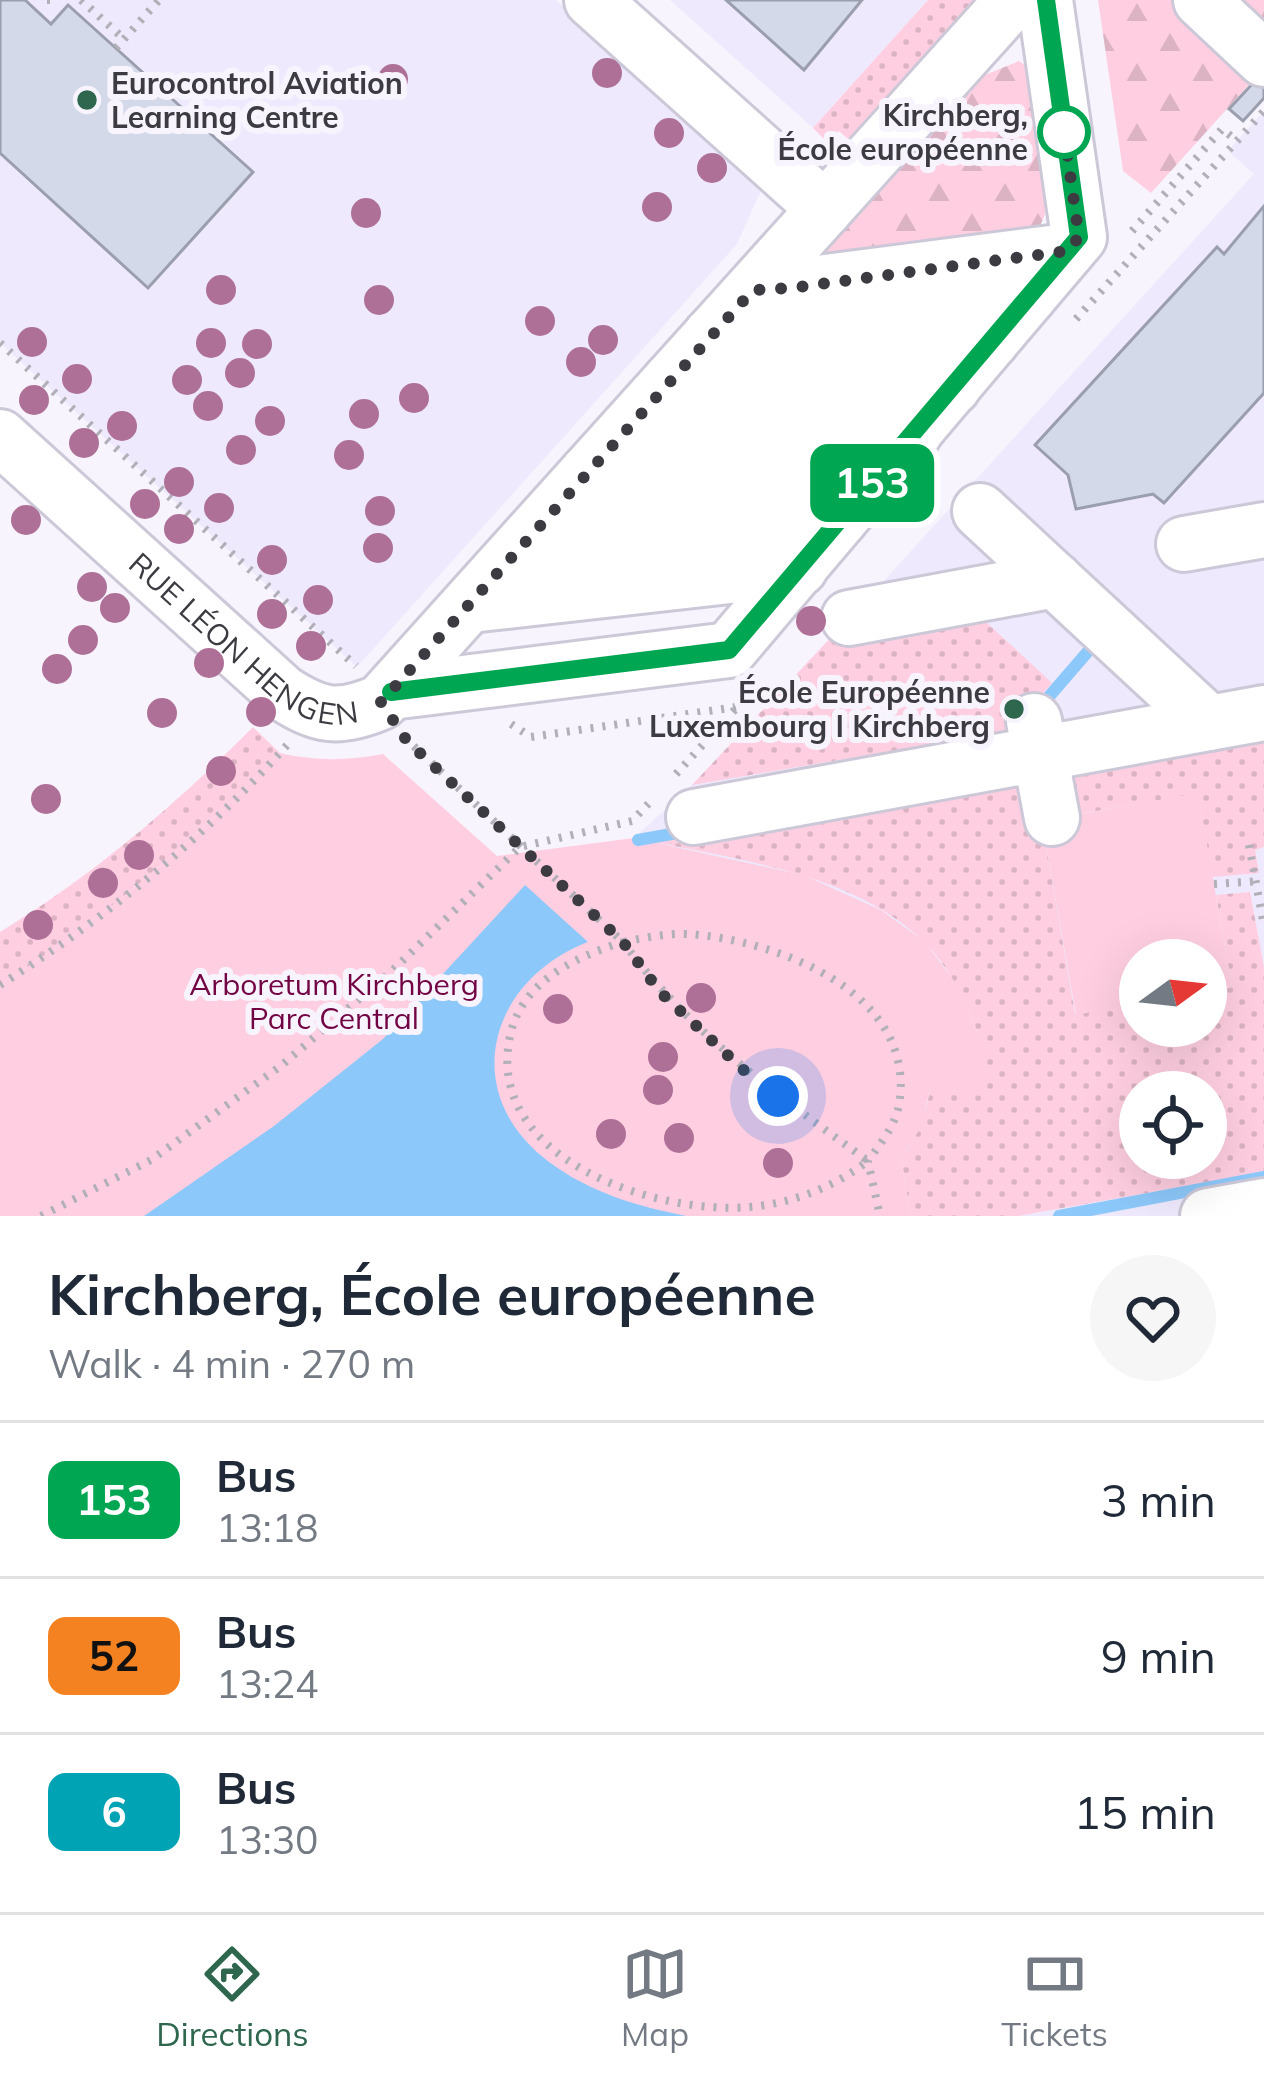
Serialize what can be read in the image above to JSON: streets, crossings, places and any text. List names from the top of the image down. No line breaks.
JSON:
{"streets":{"street":["RUE LÉON HENGEN"]},"parks":["Arboretum Kirchberg Parc Central"],"places":["Eurocontrol Aviation Learning Centre","Kirchberg, École européenne","École Européenne Luxembourg I Kirchberg"],"lines":["bus line 153"],"north":"right","page":{"on_map":"153","heading":["Kirchberg, École européenne","Walk · 4 min · 270 m"],"list":[{"mark":"153","name":"Bus","note":"13:18","value":"3 min"},{"mark":"52","name":"Bus","note":"13:24","value":"9 min"},{"mark":"6","name":"Bus","note":"13:30","value":"15 min"}],"tabs":["Directions","Map","Tickets"]}}
